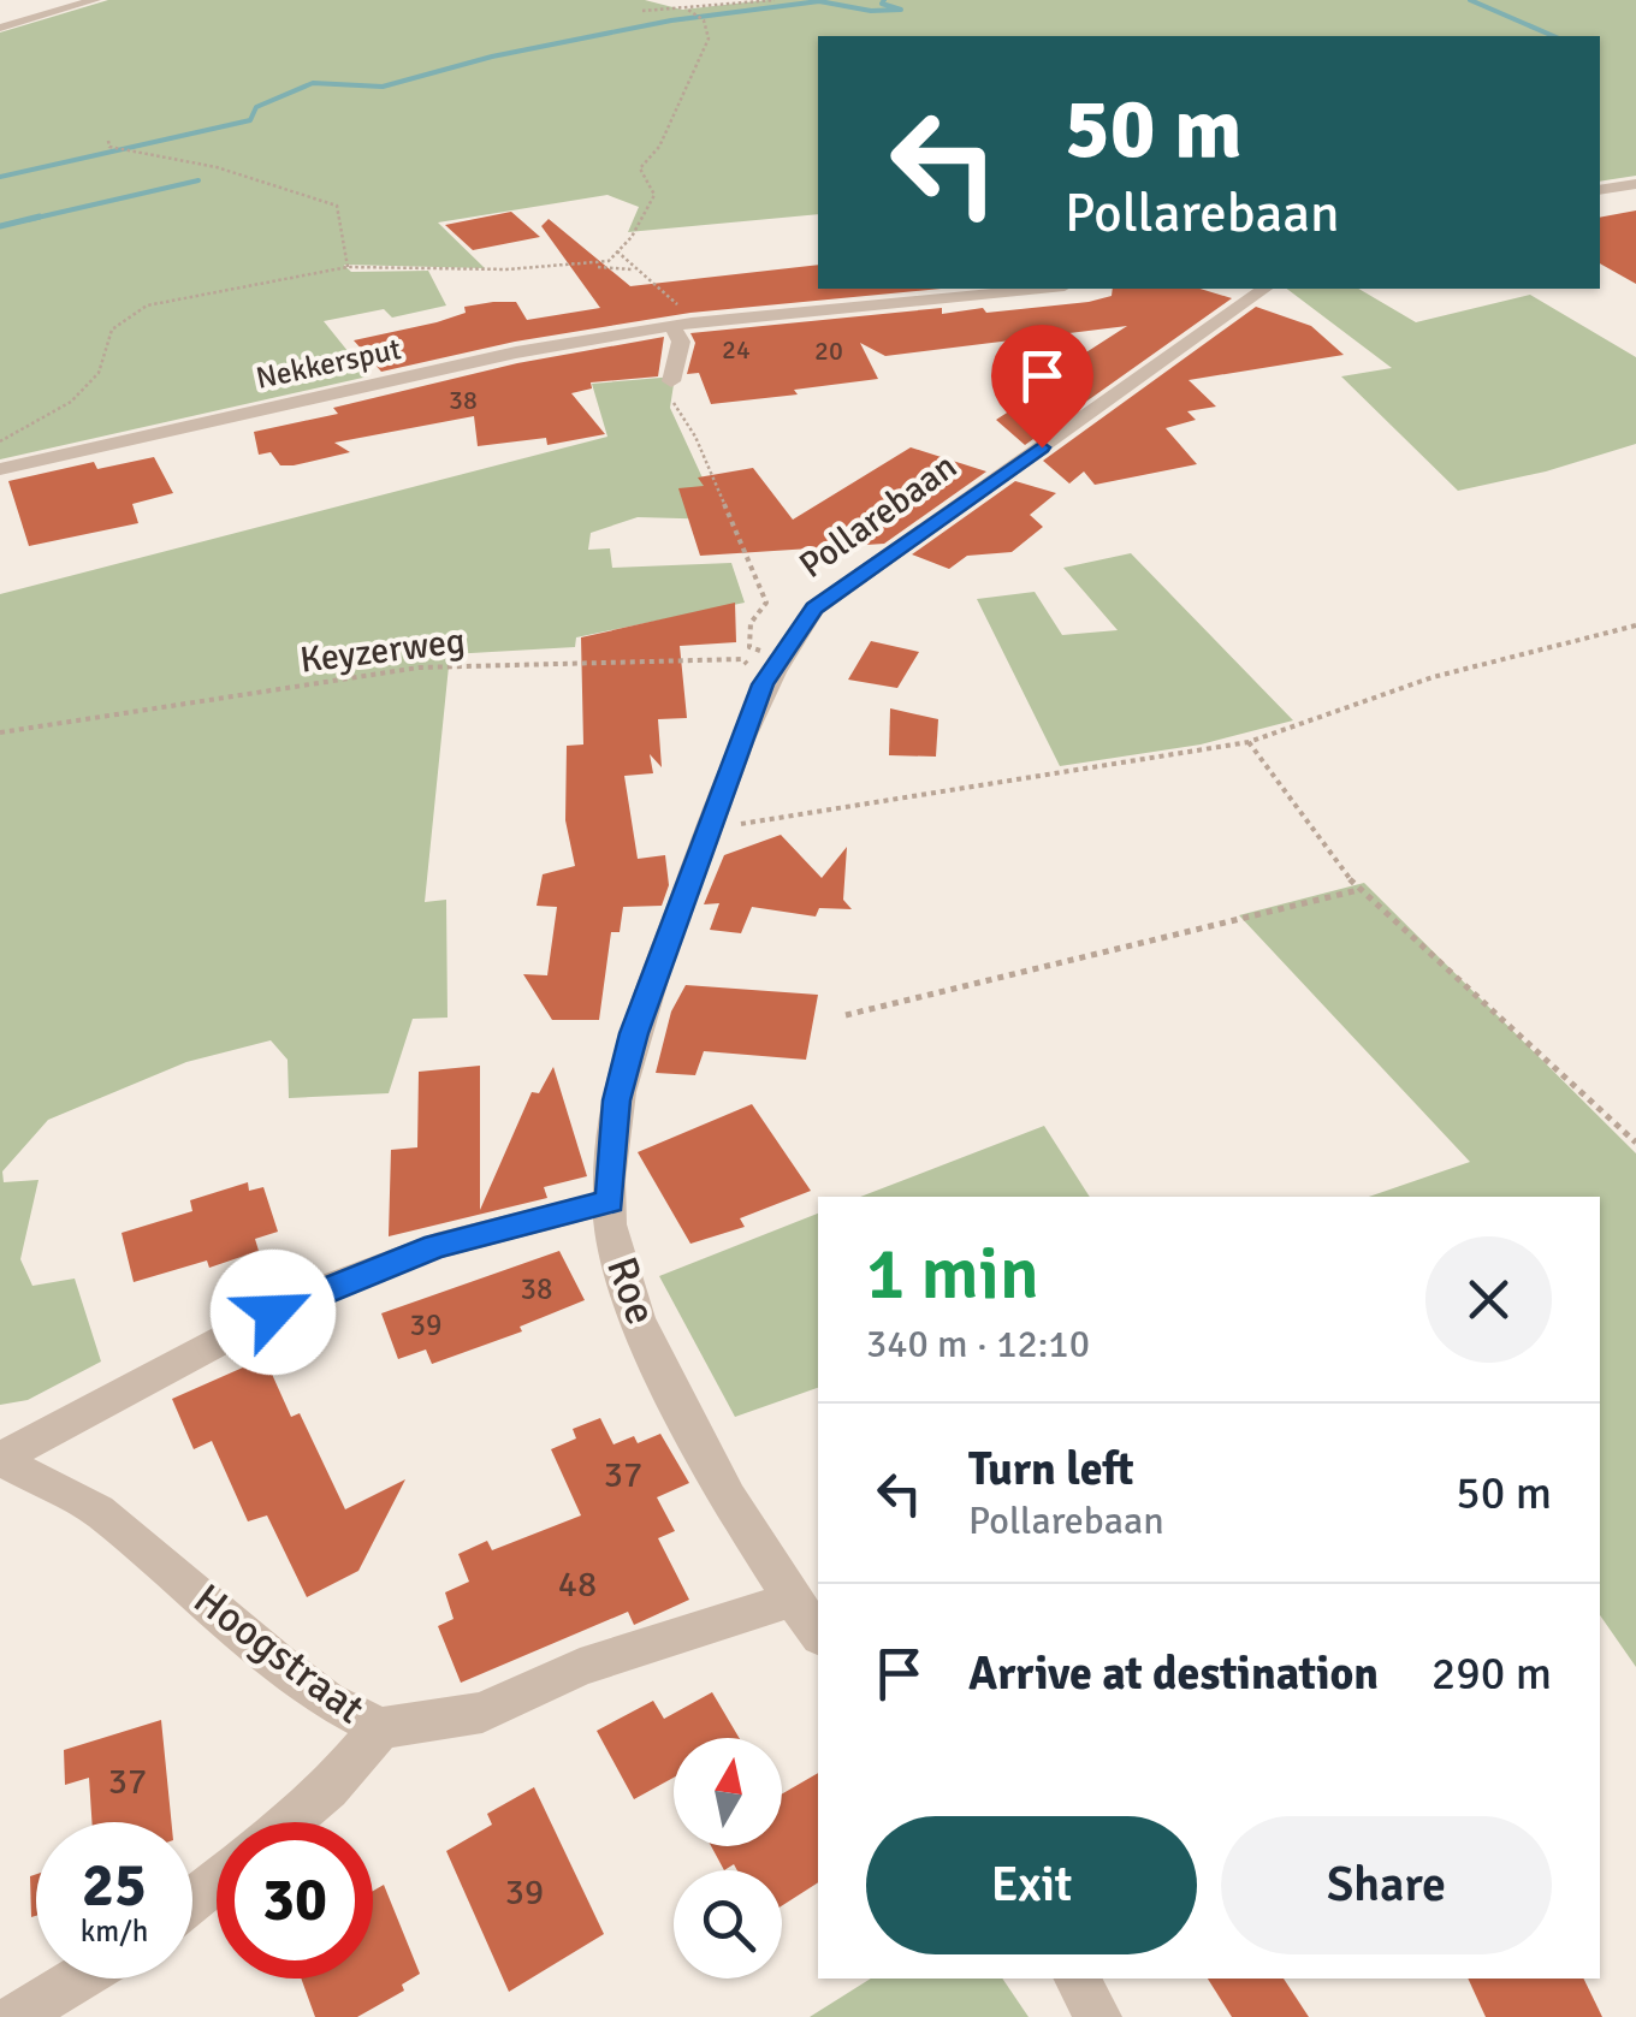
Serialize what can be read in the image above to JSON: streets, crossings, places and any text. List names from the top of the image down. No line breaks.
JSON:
{"streets":{"street":["Nekkersput","Pollarebaan","Roe","Hoogstraat"],"path":["Keyzerweg"]},"crossings":[["Pollarebaan","Keyzerweg"],["Pollarebaan","Roe"],["Roe","Hoogstraat"]],"house_numbers":["24","20","38","38","39","37","48","37","39"],"north":"top","page":{"turn":["50 m","Pollarebaan"],"heading":["1 min","340 m · 12:10"],"list":[{"name":"Turn left","note":"Pollarebaan","value":"50 m"},{"name":"Arrive at destination","value":"290 m"}],"buttons":["Exit","Share"],"speed":"25 km/h","limit":"30"}}
